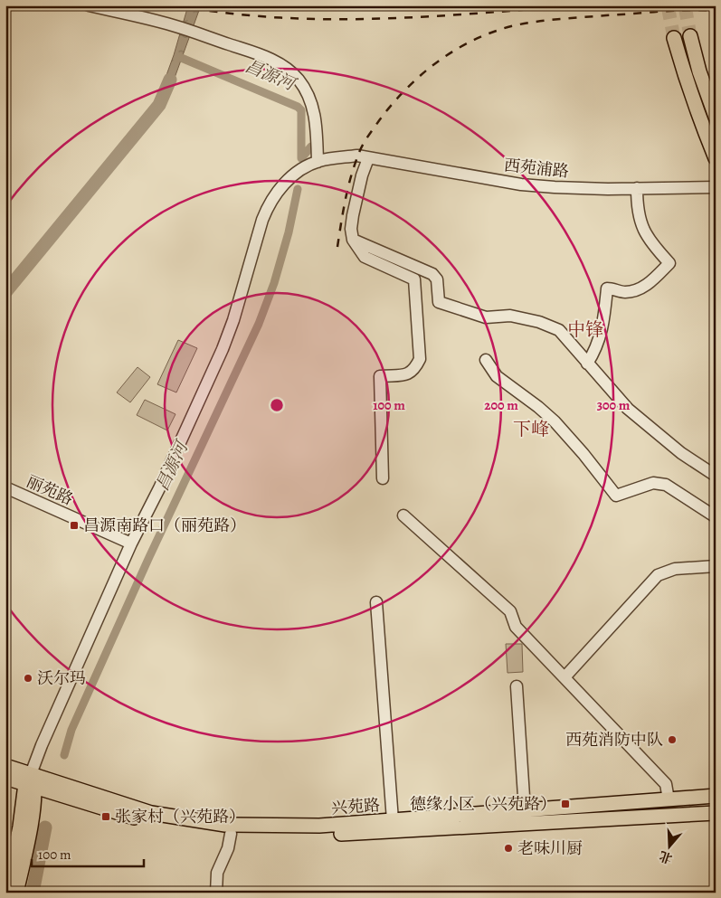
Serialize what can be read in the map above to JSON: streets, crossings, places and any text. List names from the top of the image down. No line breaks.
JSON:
{"streets":{"main road":["兴苑路"],"street":["西苑浦路","丽苑路"]},"districts":["中锋","下峰"],"water":["昌源河"],"places":{"transit":["昌源南路口（丽苑路）","德缘小区（兴苑路）","张家村（兴苑路）"],"other":["沃尔玛","西苑消防中队","老味川厨"]},"scale_bar":"100 m","north":"bottom","rings":["100 m","200 m","300 m"]}
